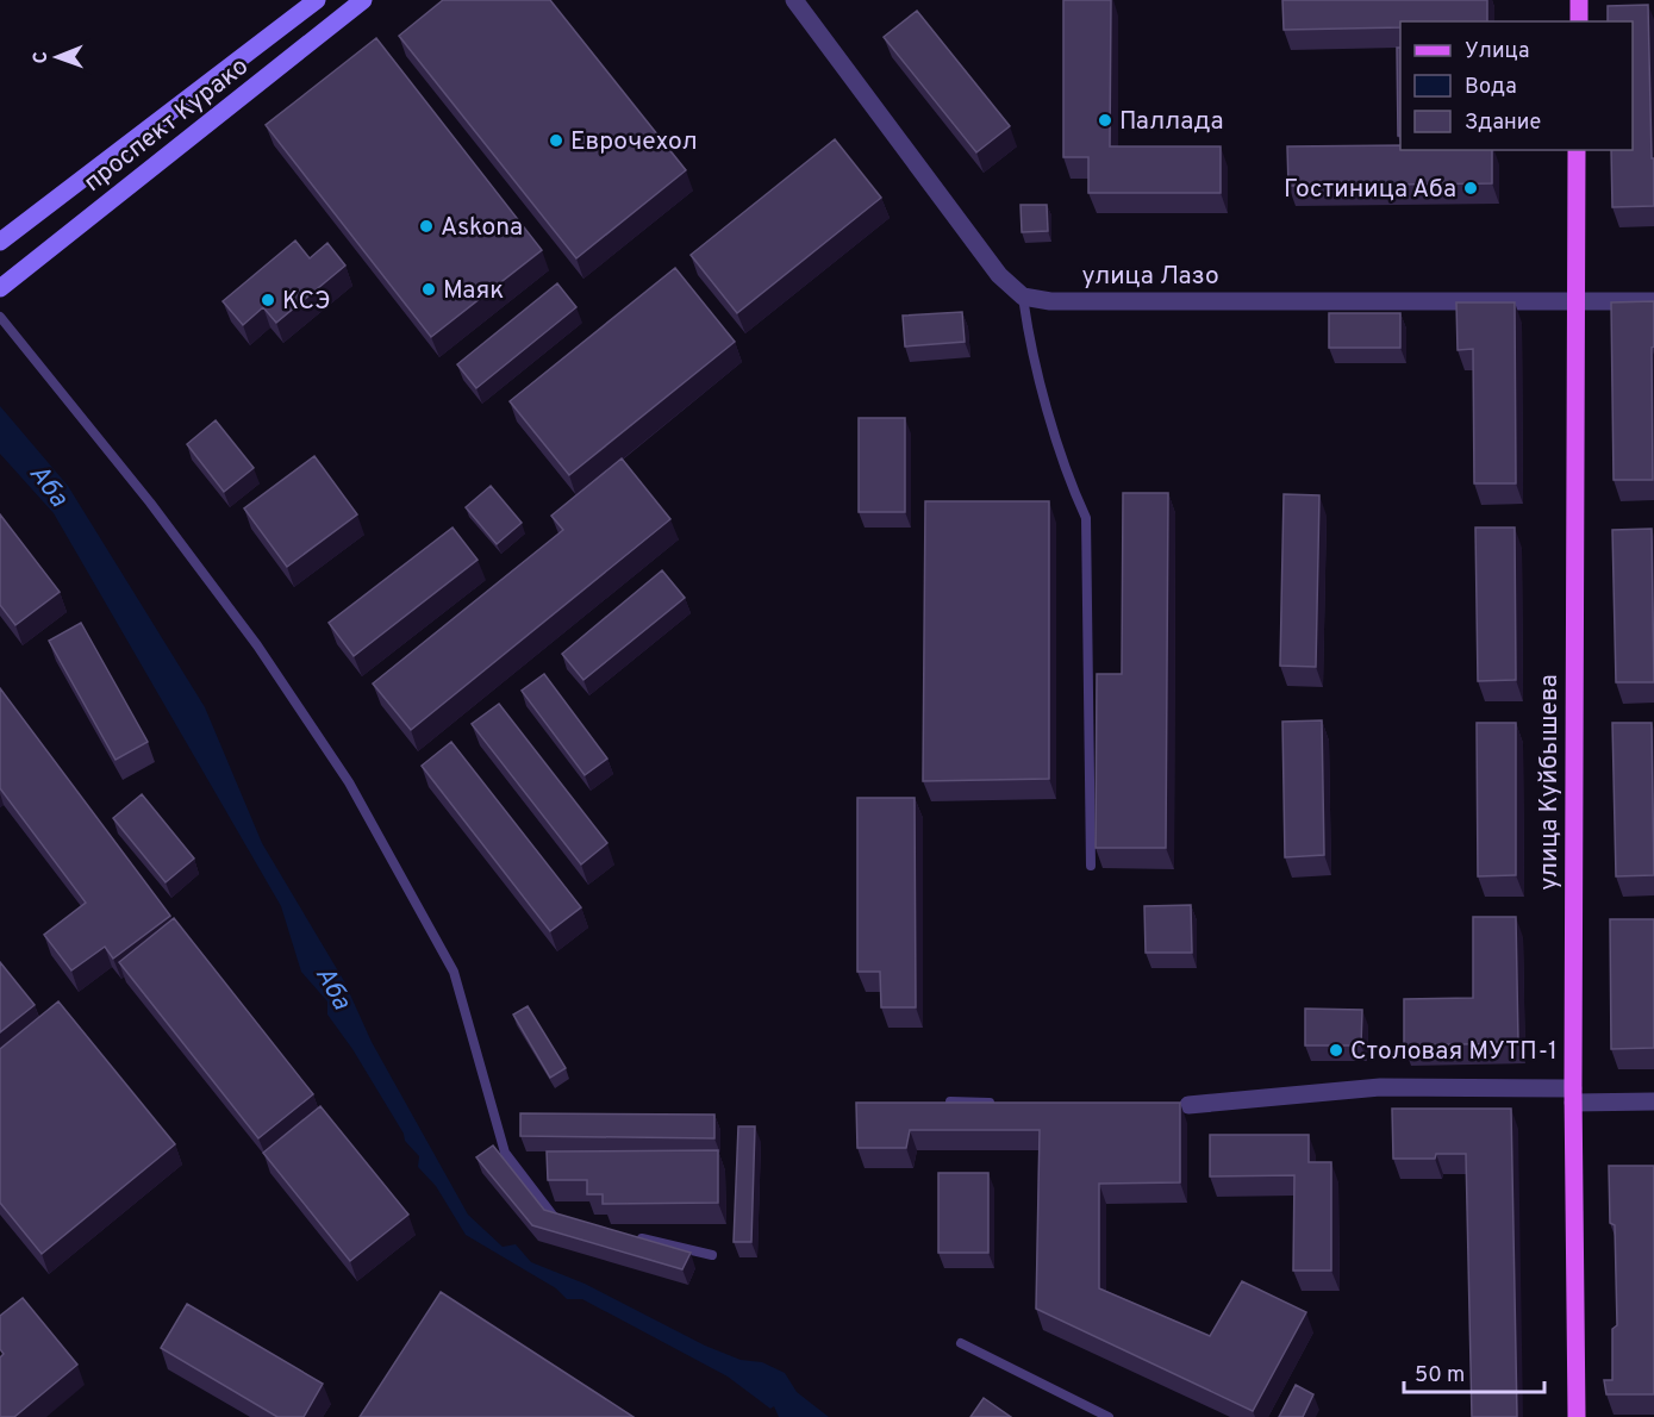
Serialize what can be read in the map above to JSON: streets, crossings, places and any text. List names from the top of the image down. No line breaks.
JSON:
{"streets":{"main road":["проспект Курако","улица Куйбышева"],"street":["улица Лазо"]},"crossings":[["улица Лазо","улица Куйбышева"]],"water":["Аба"],"places":["Паллада","Еврочехол","Гостиница Аба","Askona","Маяк","КСЭ","Столовая МУТП-1"],"legend":["Улица","Вода","Здание"],"scale_bar":"50 m","north":"left"}
